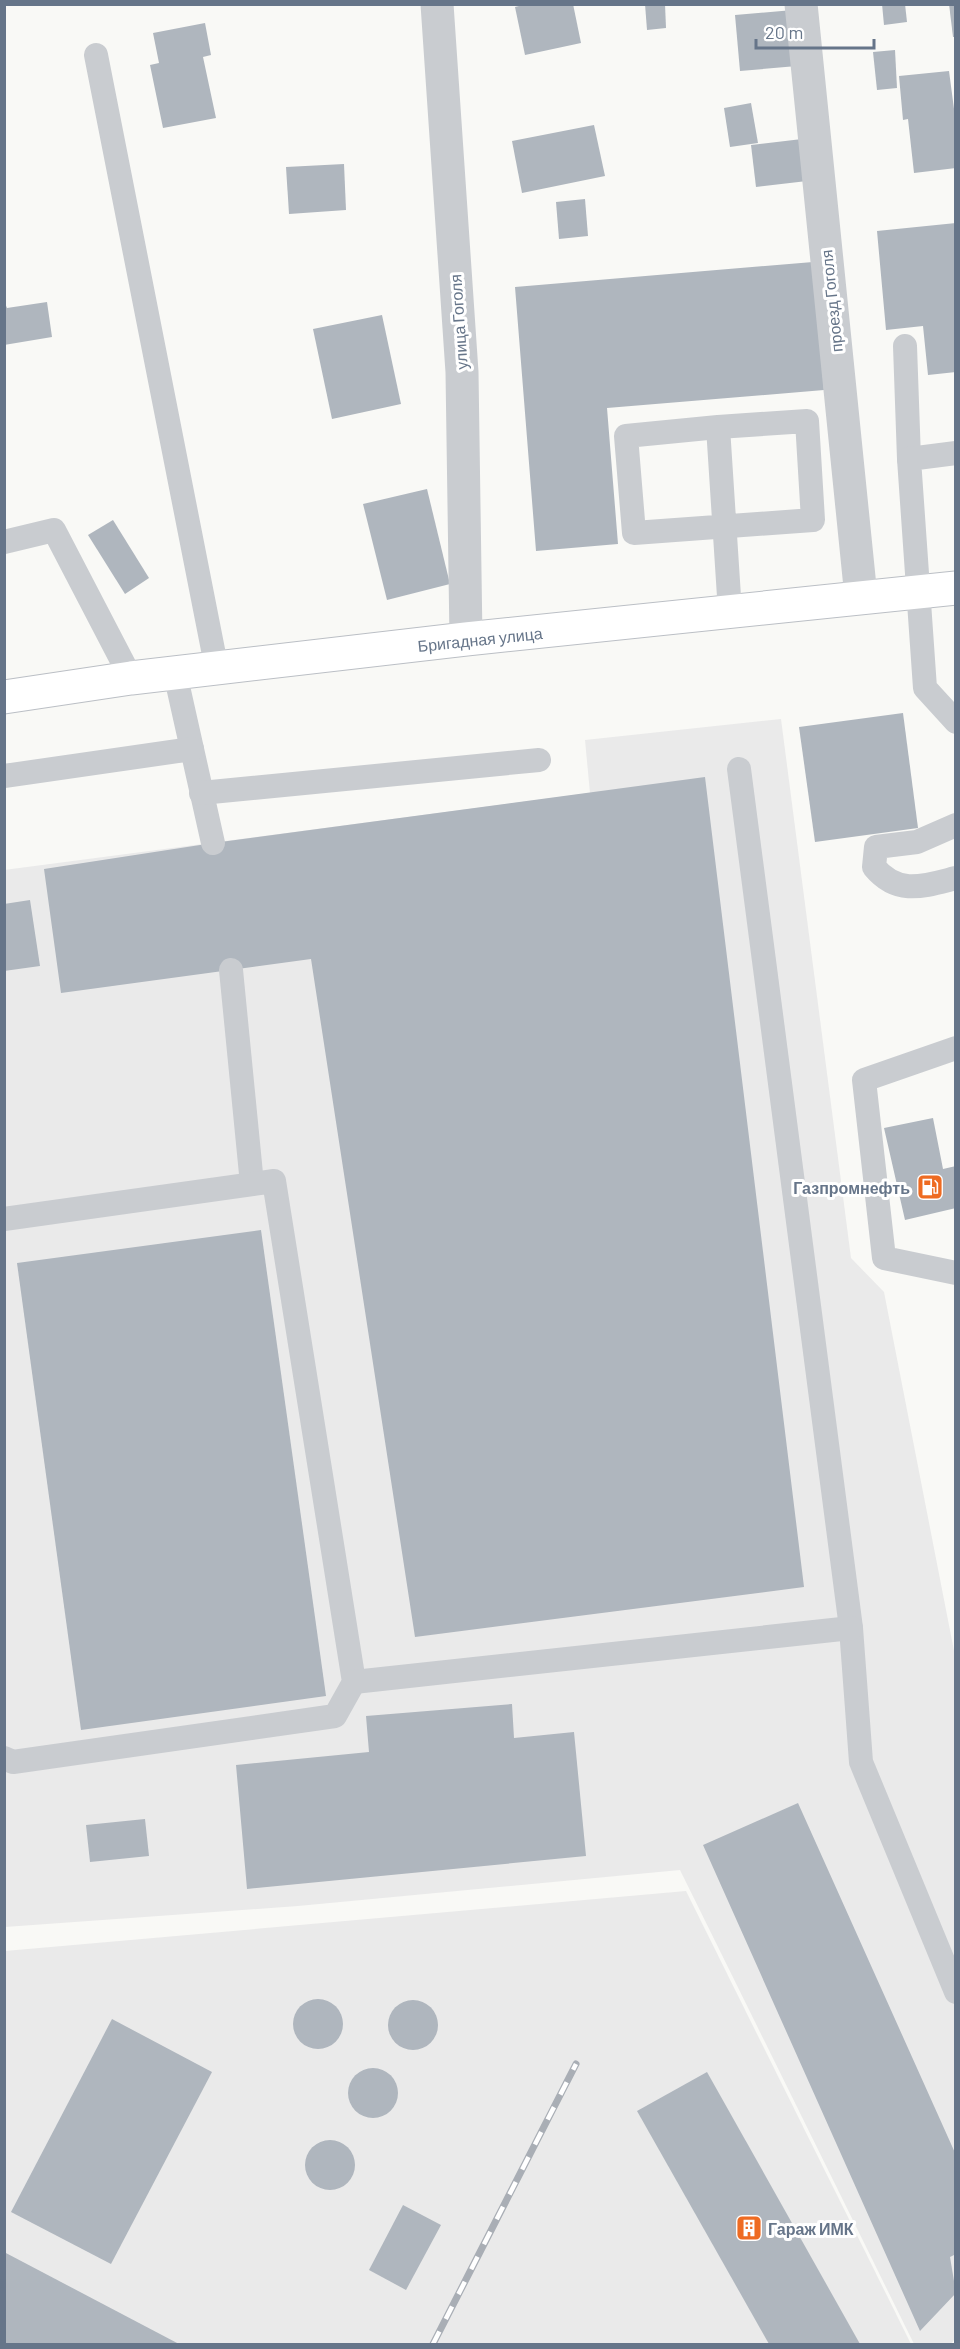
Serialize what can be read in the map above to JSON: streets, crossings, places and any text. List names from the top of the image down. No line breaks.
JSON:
{"streets":{"main road":["Бригадная улица"],"street":["проезд Гоголя","улица Гоголя"]},"crossings":[["проезд Гоголя","Бригадная улица"],["улица Гоголя","Бригадная улица"]],"places":{"fuel station":["Газпромнефть"],"building":["Гараж ИМК"]},"scale_bar":"20 m"}
